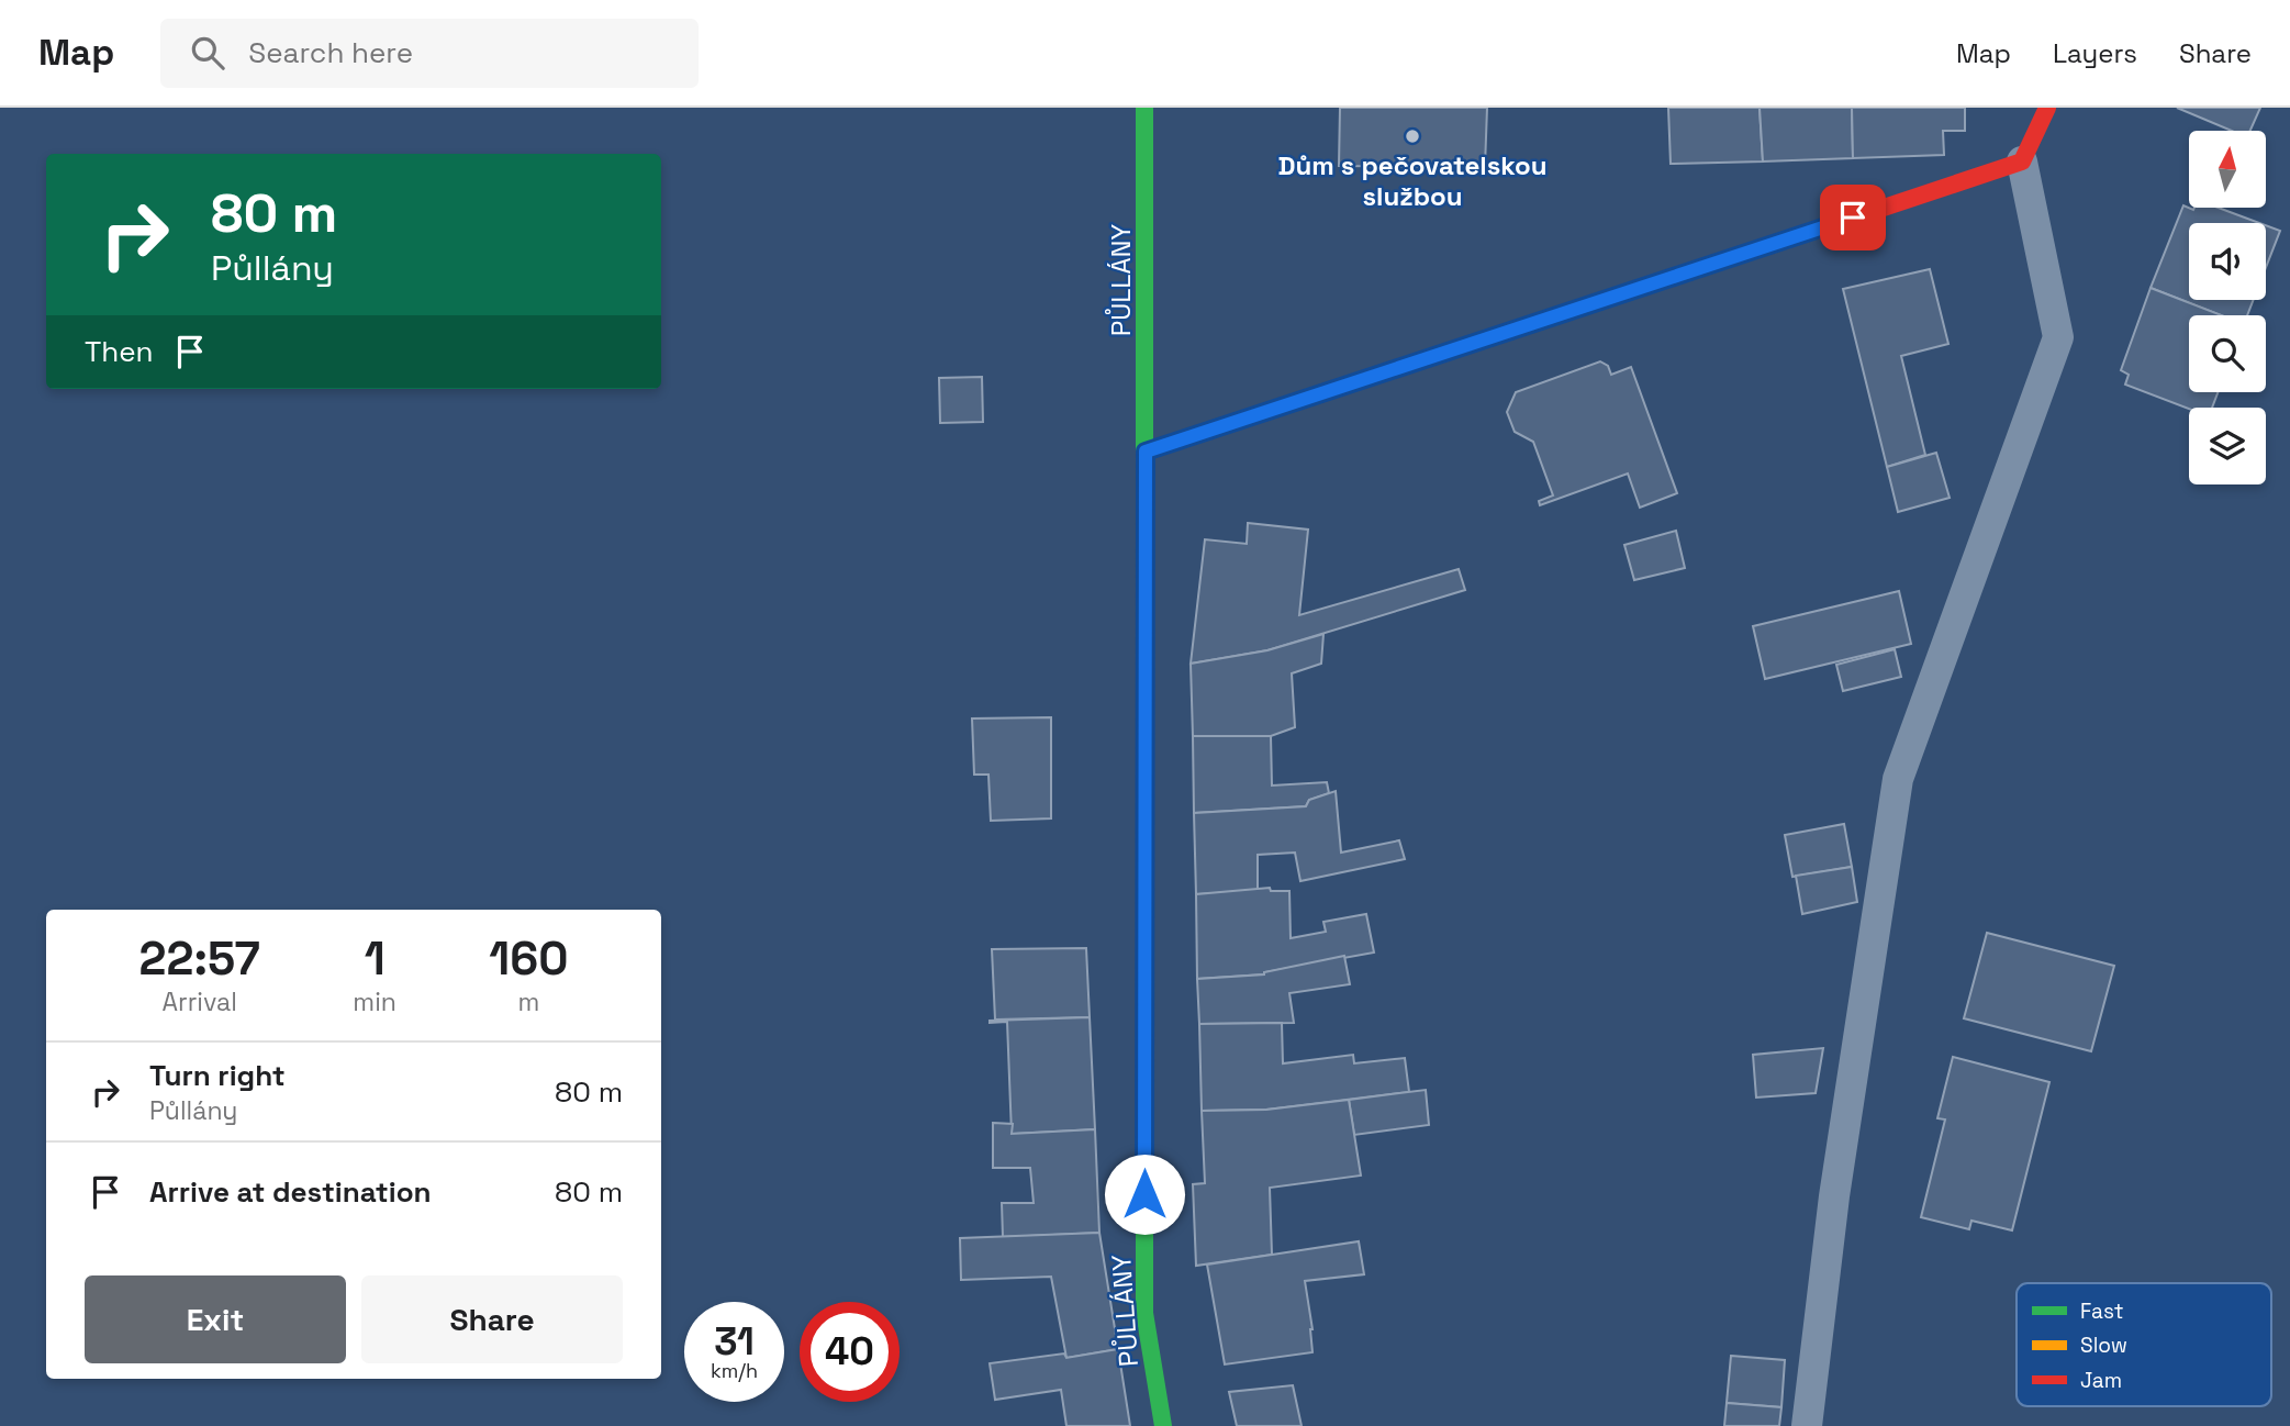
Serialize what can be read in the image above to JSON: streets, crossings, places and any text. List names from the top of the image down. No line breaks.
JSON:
{"streets":{"street":["PŮLLÁNY"]},"places":["Dům s pečovatelskou službou"],"legend":["Fast","Slow","Jam"],"north":"top","page":{"header":"Map","search":"Search here","nav":["Map","Layers","Share"],"turn":["80 m","Půllány"],"then":"Then","eta":["22:57","Arrival","1","min","160","m"],"list":[{"name":"Turn right","note":"Půllány","value":"80 m"},{"name":"Arrive at destination","value":"80 m"}],"buttons":["Exit","Share"],"speed":"31 km/h","limit":"40"}}
